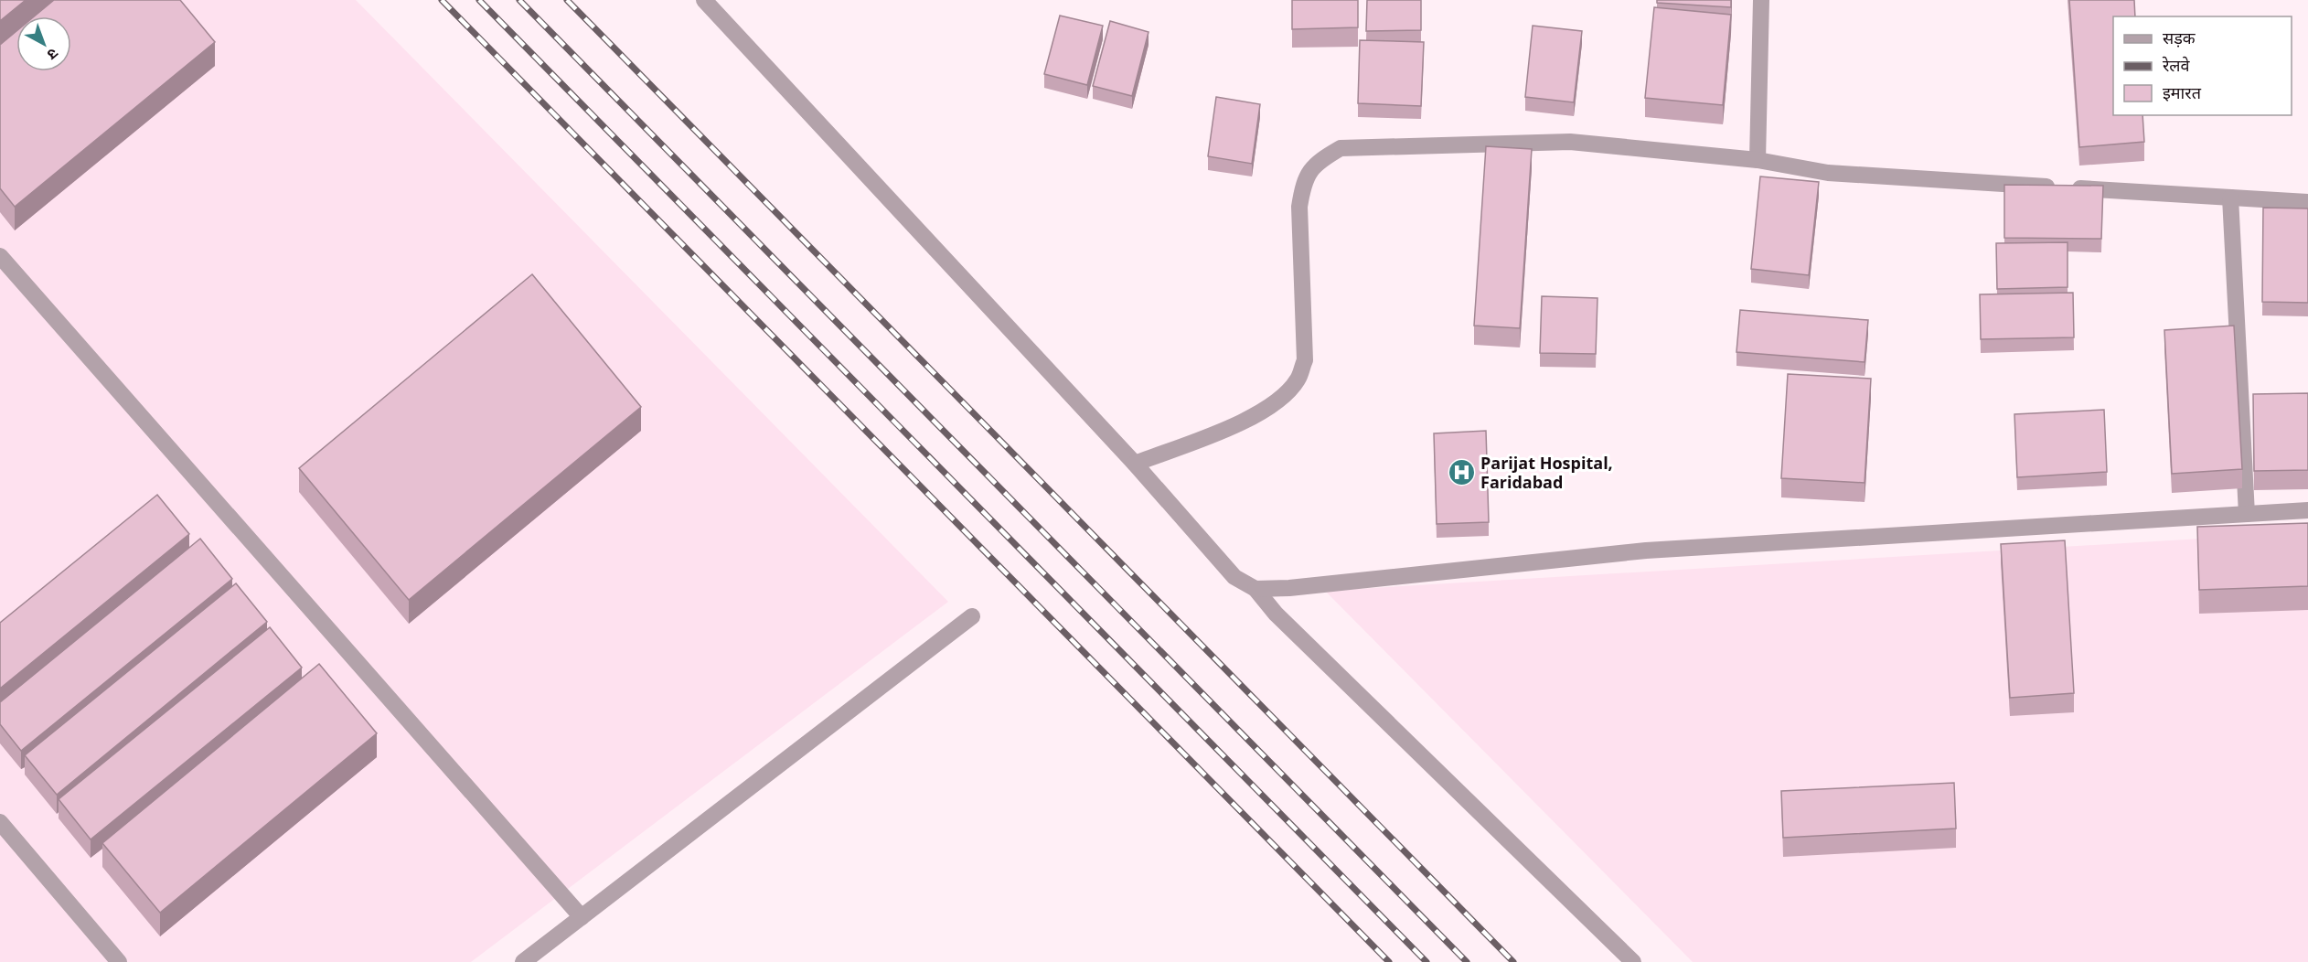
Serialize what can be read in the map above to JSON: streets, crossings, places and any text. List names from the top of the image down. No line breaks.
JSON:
{"places":{"hospital":["Parijat Hospital, Faridabad"]},"legend":["सड़क","रेलवे","इमारत"],"north":"bottom right"}
